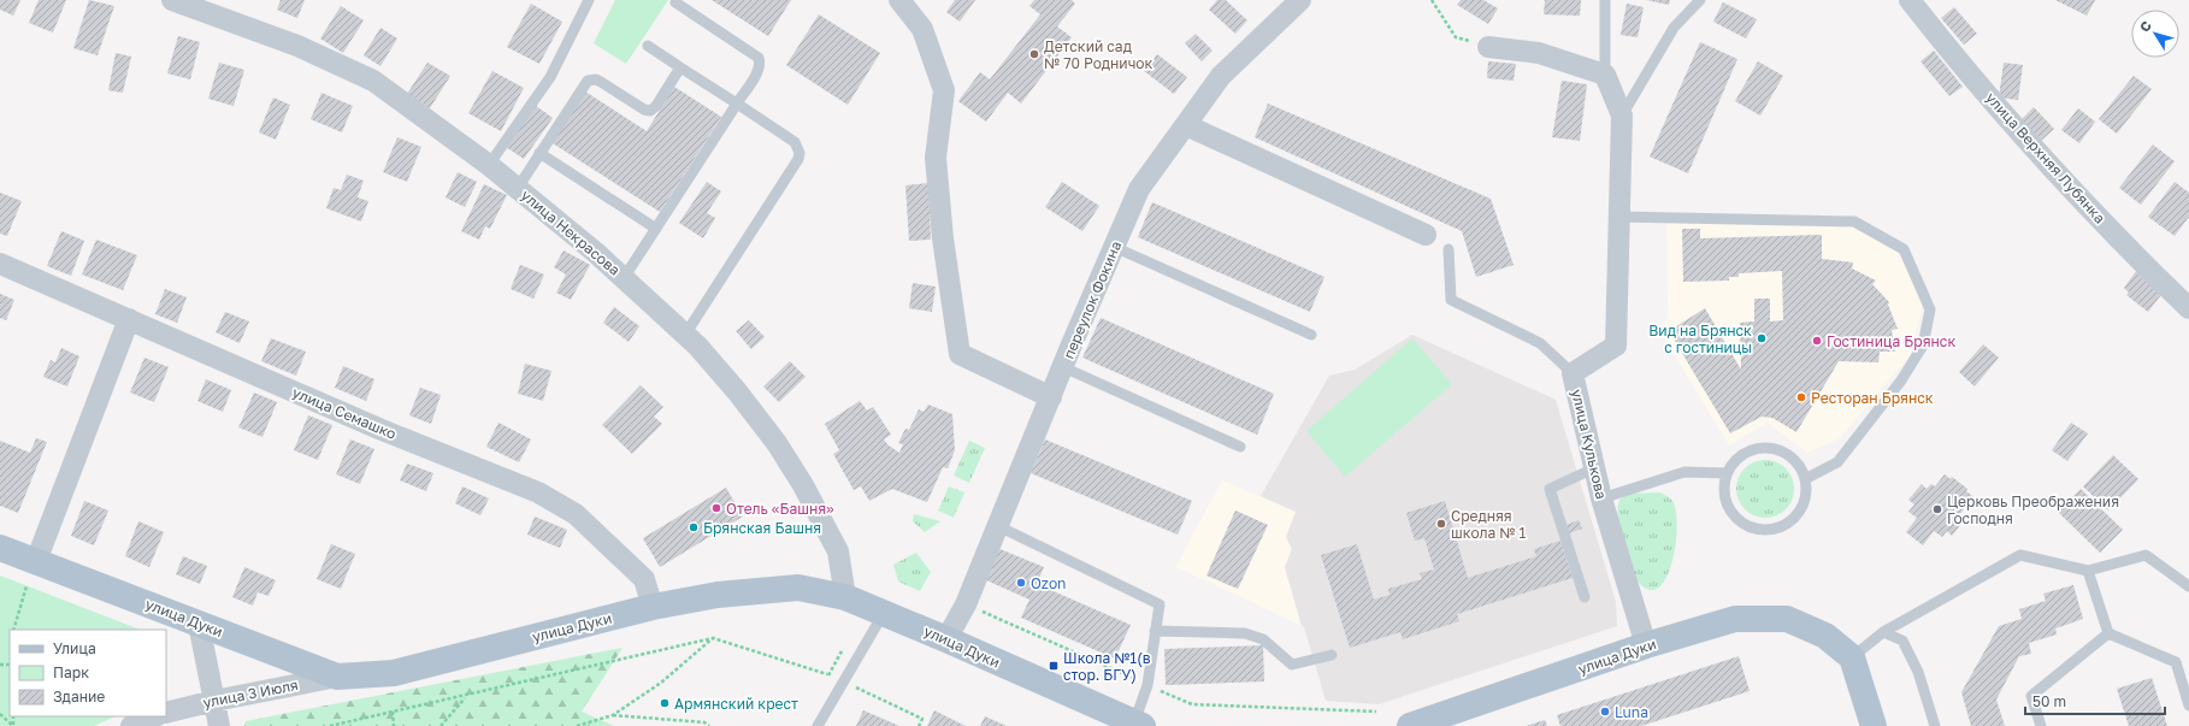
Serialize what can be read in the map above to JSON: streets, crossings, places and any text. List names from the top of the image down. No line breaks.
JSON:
{"streets":{"main road":["улица Дуки"],"street":["улица Верхняя Лубянка","улица Некрасова","переулок Фокина","улица Семашко","улица Кулькова","улица 3 Июля"]},"crossings":[["улица Некрасова","улица Дуки"],["переулок Фокина","улица Дуки"],["улица Семашко","улица Дуки"],["улица Кулькова","улица Дуки"],["улица Дуки","улица 3 Июля"]],"places":{"other":["Детский сад № 70 Родничок","Вид на Брянск с гостиницы","Гостиница Брянск","Ресторан Брянск","Отель «Башня»","Церковь Преображения Господня","Средняя школа № 1","Брянская Башня","Ozon","Армянский крест","Luna"],"transit":["Школа №1(в стор. БГУ)"]},"legend":["Улица","Парк","Здание"],"scale_bar":"50 m","north":"top left"}
